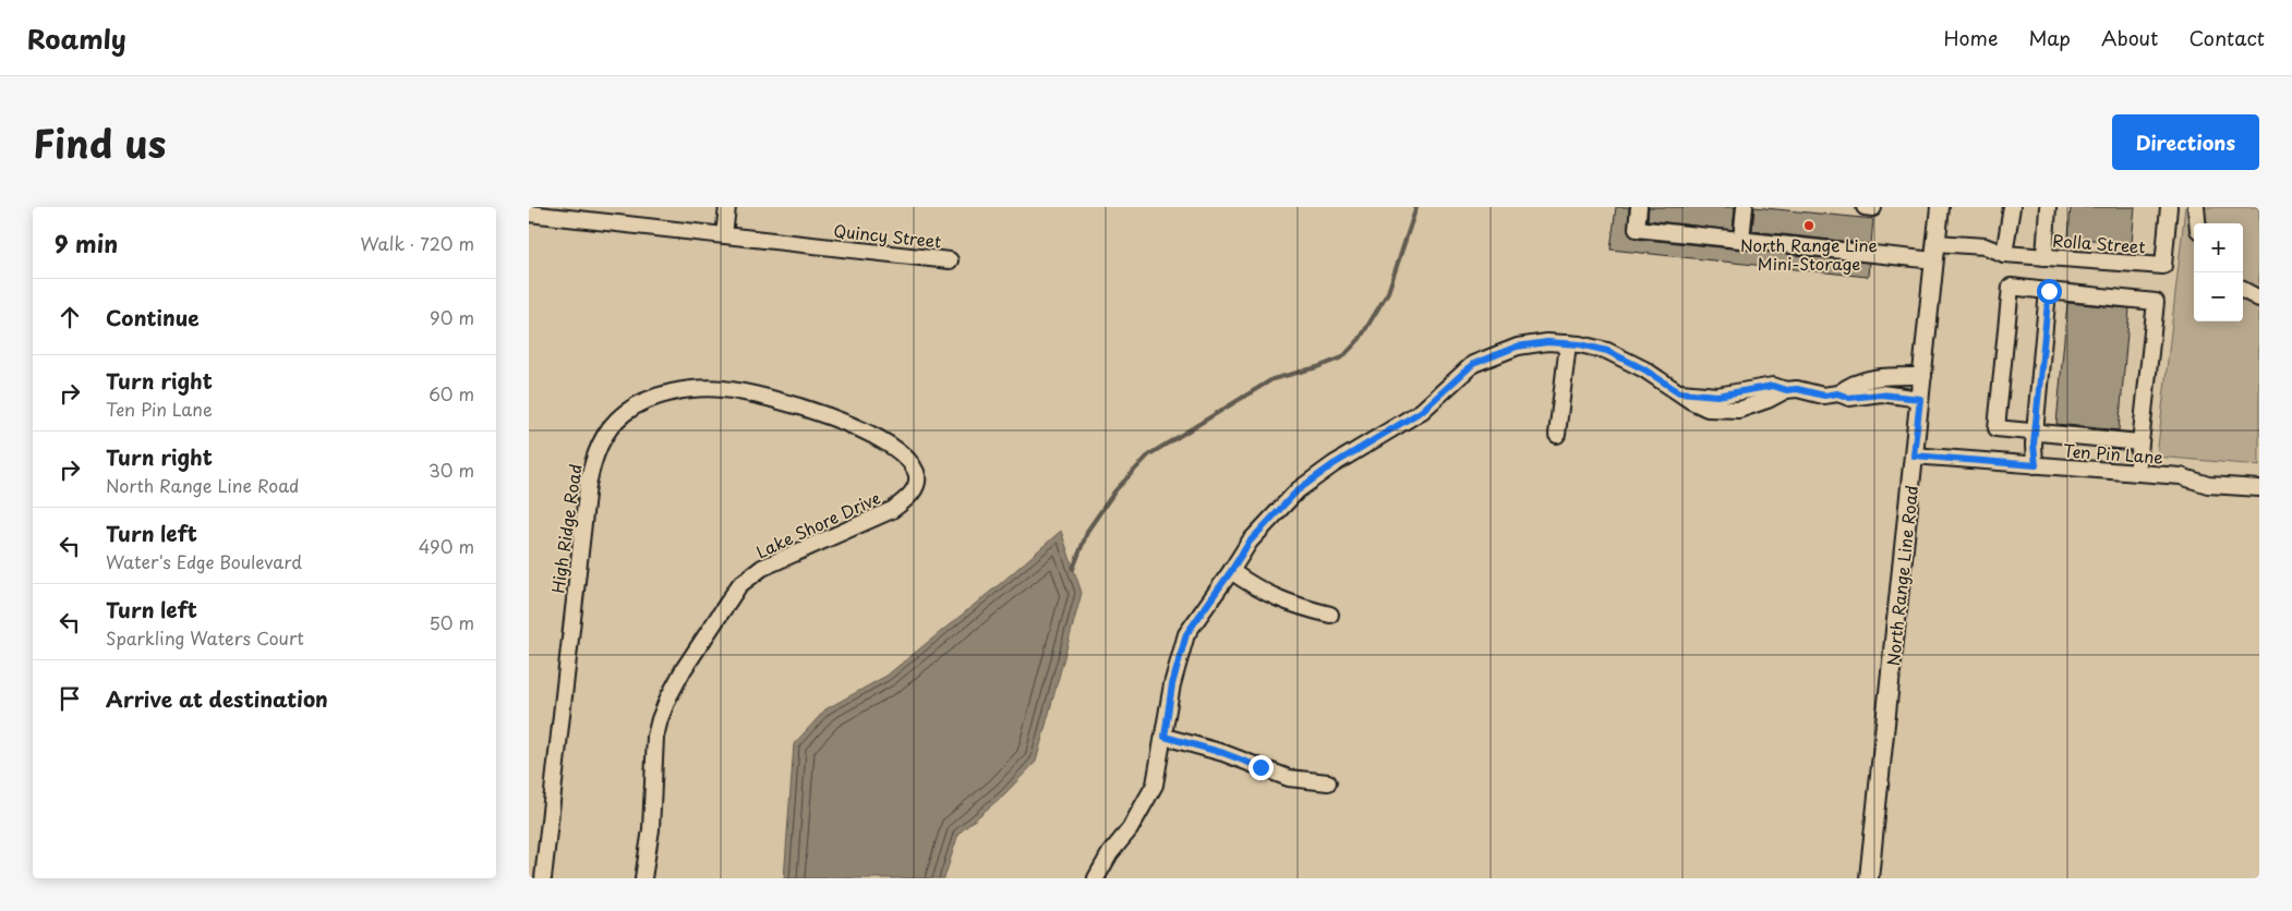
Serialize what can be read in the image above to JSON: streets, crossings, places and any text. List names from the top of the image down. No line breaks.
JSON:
{"streets":{"main road":["North Range Line Road"],"street":["Quincy Street","Rolla Street","Ten Pin Lane","Lake Shore Drive","High Ridge Road"]},"crossings":[["Rolla Street","North Range Line Road"],["Ten Pin Lane","North Range Line Road"],["Lake Shore Drive","High Ridge Road"]],"places":["North Range Line Mini-Storage"],"page":{"header":"Roamly","nav":["Home","Map","About","Contact"],"title":"Find us","buttons":"Directions","heading":["9 min","Walk · 720 m"],"map_buttons":["+","−"],"list":[["Continue","90 m"],["Turn right","Ten Pin Lane","60 m"],["Turn right","North Range Line Road","30 m"],["Turn left","Water's Edge Boulevard","490 m"],["Turn left","Sparkling Waters Court","50 m"],"Arrive at destination"]}}
